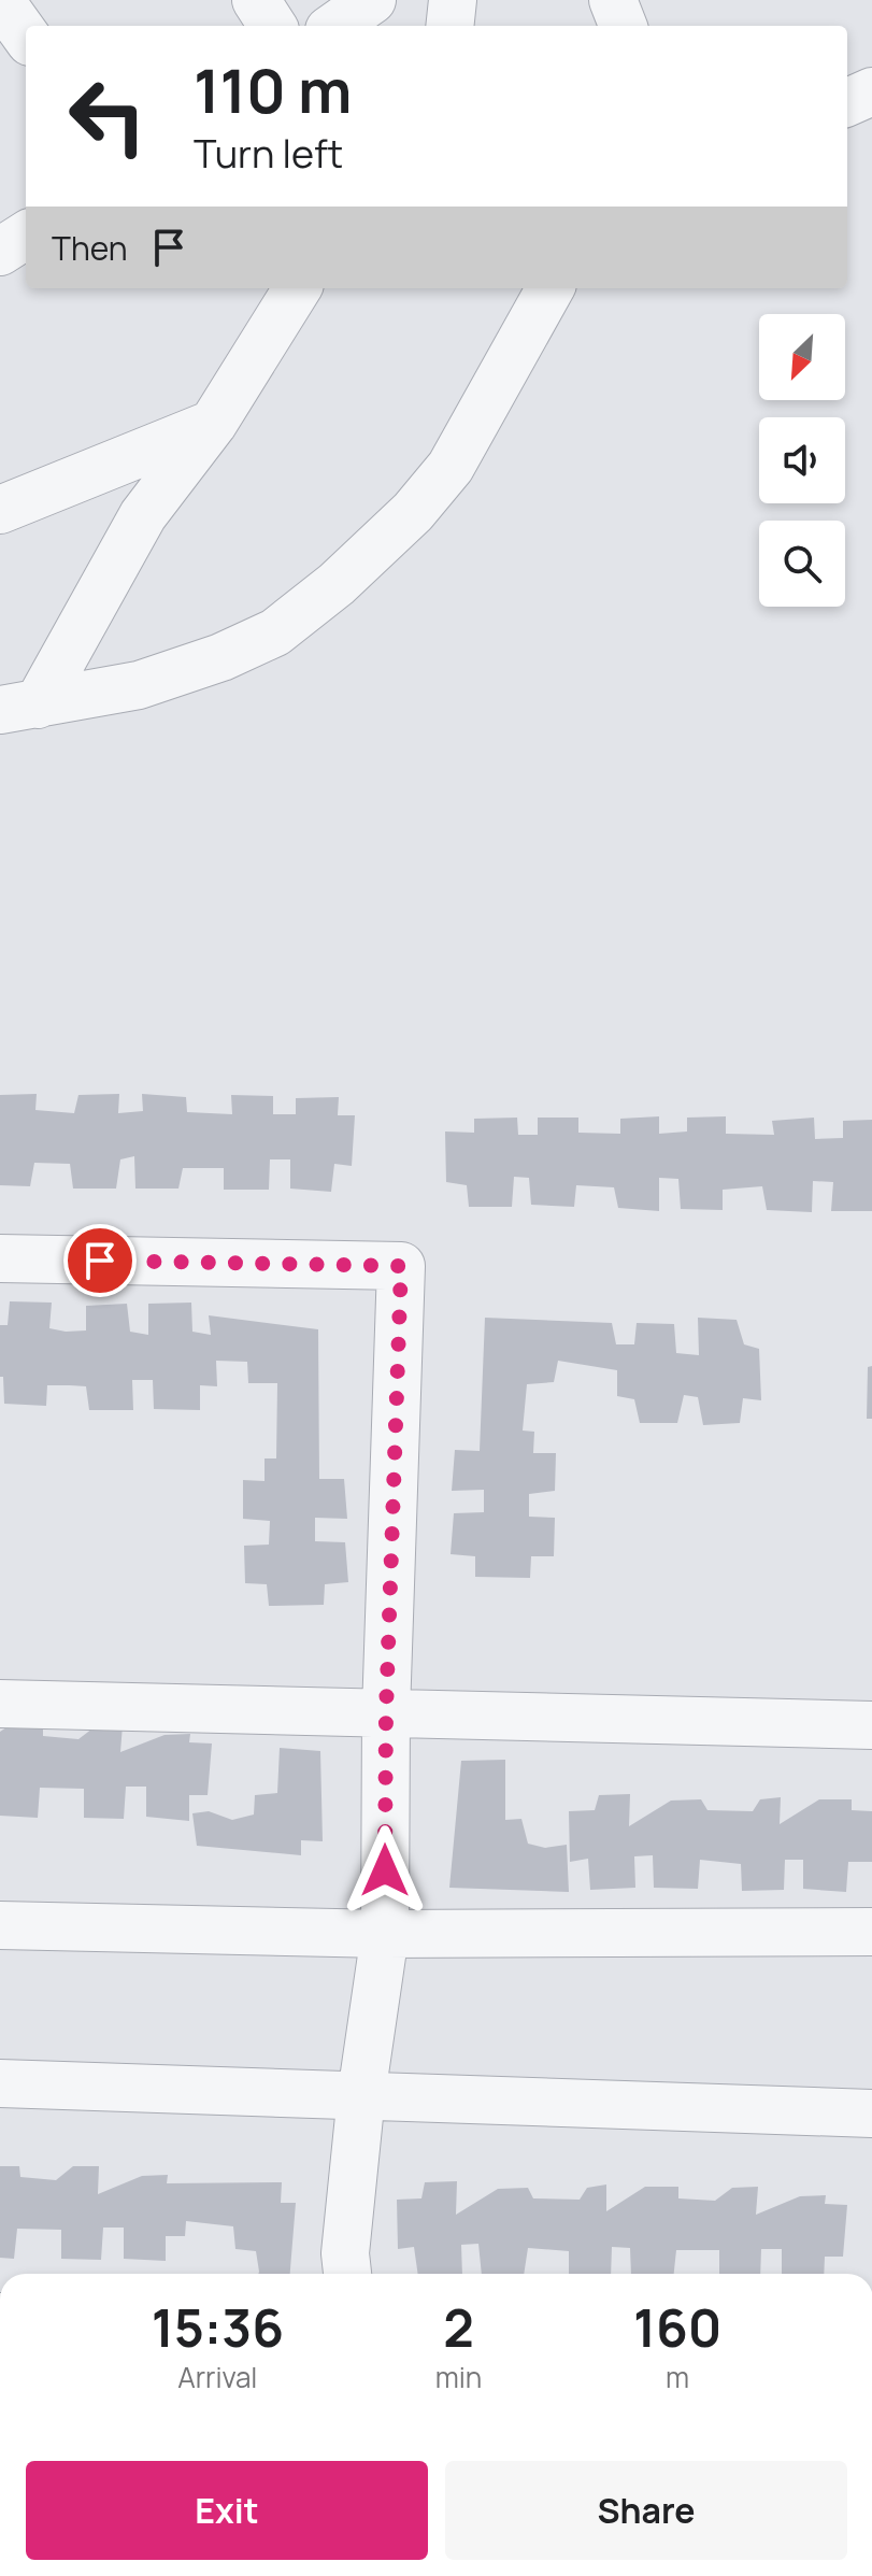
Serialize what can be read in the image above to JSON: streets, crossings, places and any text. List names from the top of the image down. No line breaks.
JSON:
{"north":"bottom left","page":{"turn":["110 m","Turn left"],"then":"Then","eta":["15:36","Arrival","2","min","160","m"],"buttons":["Exit","Share"]}}
